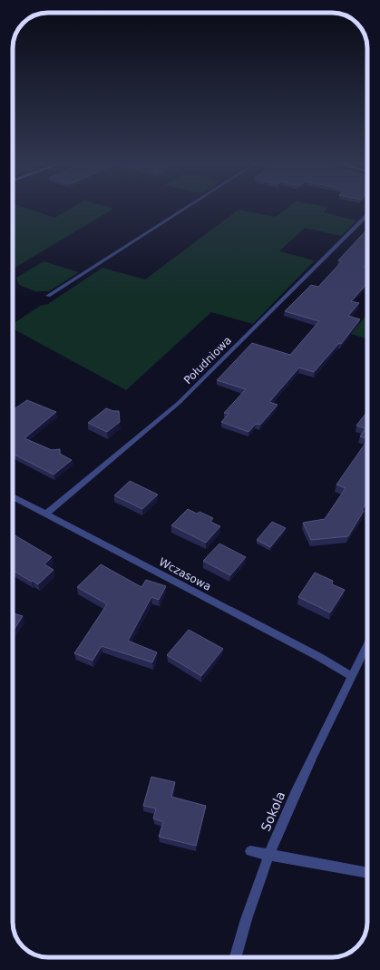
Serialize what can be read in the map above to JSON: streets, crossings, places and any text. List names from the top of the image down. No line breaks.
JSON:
{"streets":{"street":["Południowa","Wczasowa","Sokola"]},"crossings":[["Południowa","Wczasowa"],["Wczasowa","Sokola"]]}
